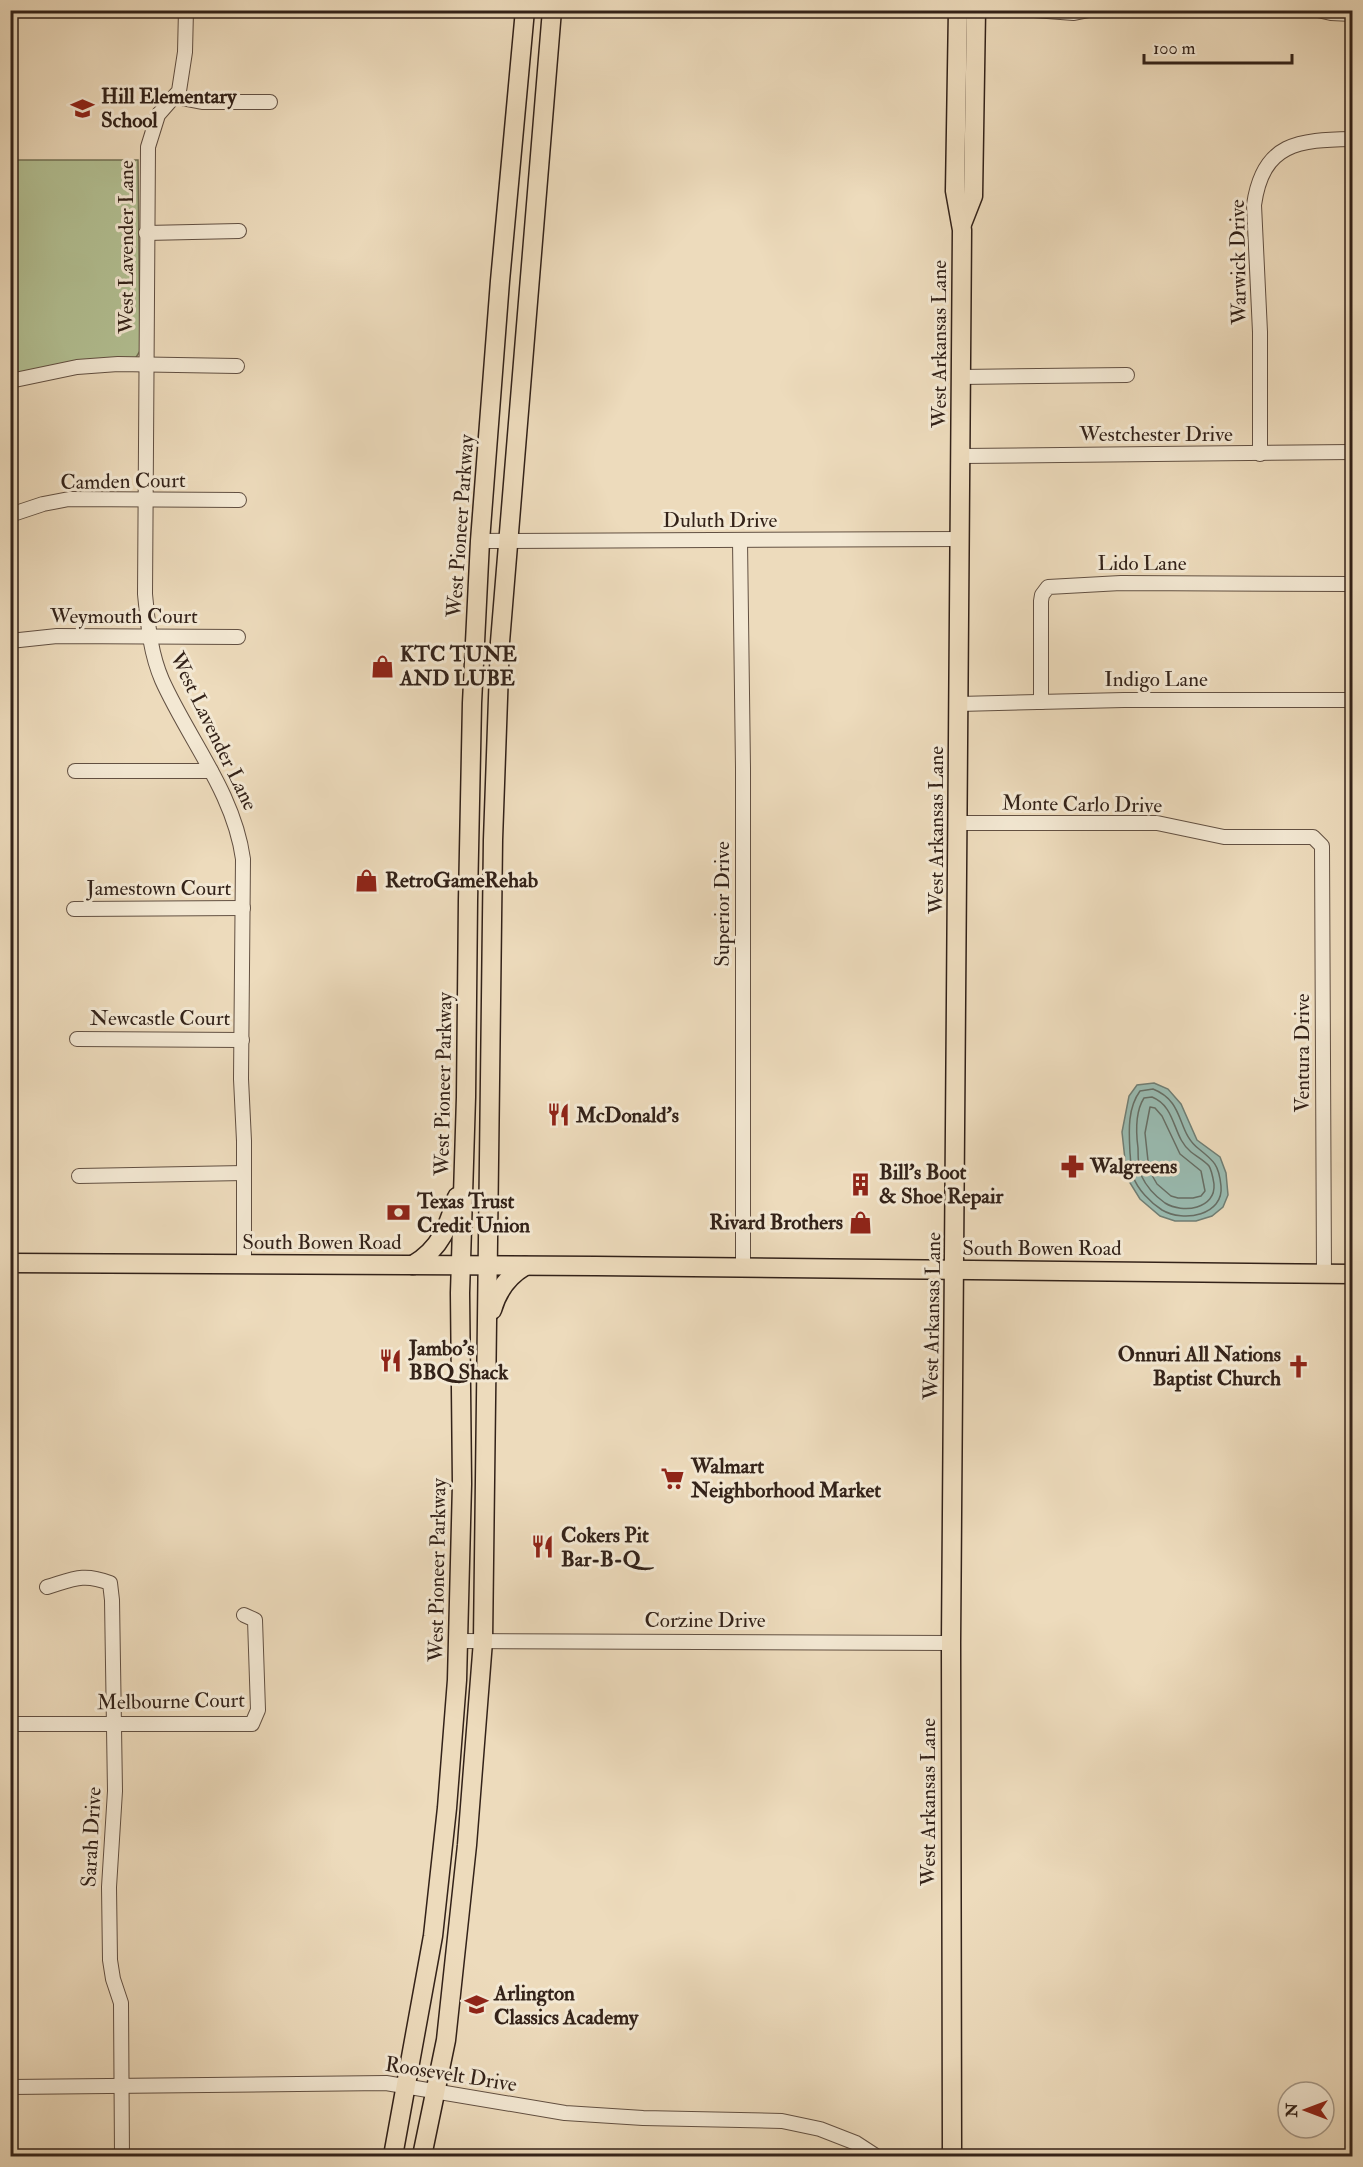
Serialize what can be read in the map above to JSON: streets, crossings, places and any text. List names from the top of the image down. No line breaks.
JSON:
{"streets":{"main road":["West Arkansas Lane","West Pioneer Parkway","South Bowen Road"],"street":["West Lavender Lane","Warwick Drive","Westchester Drive","Camden Court","Duluth Drive","Lido Lane","Weymouth Court","Indigo Lane","Monte Carlo Drive","Jamestown Court","Superior Drive","Newcastle Court","Ventura Drive","Corzine Drive","Melbourne Court","Sarah Drive","Roosevelt Drive"]},"crossings":[["West Lavender Lane","Camden Court"],["West Lavender Lane","Weymouth Court"],["West Lavender Lane","Jamestown Court"],["West Lavender Lane","Newcastle Court"],["West Lavender Lane","South Bowen Road"],["Warwick Drive","Westchester Drive"],["West Arkansas Lane","Westchester Drive"],["West Arkansas Lane","Duluth Drive"],["West Arkansas Lane","Indigo Lane"],["West Arkansas Lane","Monte Carlo Drive"],["West Arkansas Lane","South Bowen Road"],["West Arkansas Lane","Corzine Drive"],["Duluth Drive","West Pioneer Parkway"],["Duluth Drive","Superior Drive"],["West Pioneer Parkway","South Bowen Road"],["West Pioneer Parkway","Corzine Drive"],["West Pioneer Parkway","Roosevelt Drive"],["Lido Lane","Indigo Lane"],["Monte Carlo Drive","Ventura Drive"],["Superior Drive","South Bowen Road"],["Ventura Drive","South Bowen Road"],["Melbourne Court","Sarah Drive"],["Sarah Drive","Roosevelt Drive"]],"places":{"school or university":["Hill Elementary School","Arlington Classics Academy"],"shop":["KTC TUNE AND LUBE","RetroGameRehab","Rivard Brothers"],"restaurant":["McDonald's","Jambo's BBQ Shack","Cokers Pit Bar-B-Q"],"pharmacy":["Walgreens"],"building":["Bill's Boot & Shoe Repair"],"bank":["Texas Trust Credit Union"],"church":["Onnuri All Nations Baptist Church"],"supermarket":["Walmart Neighborhood Market"]},"scale_bar":"100 m","north":"left"}
